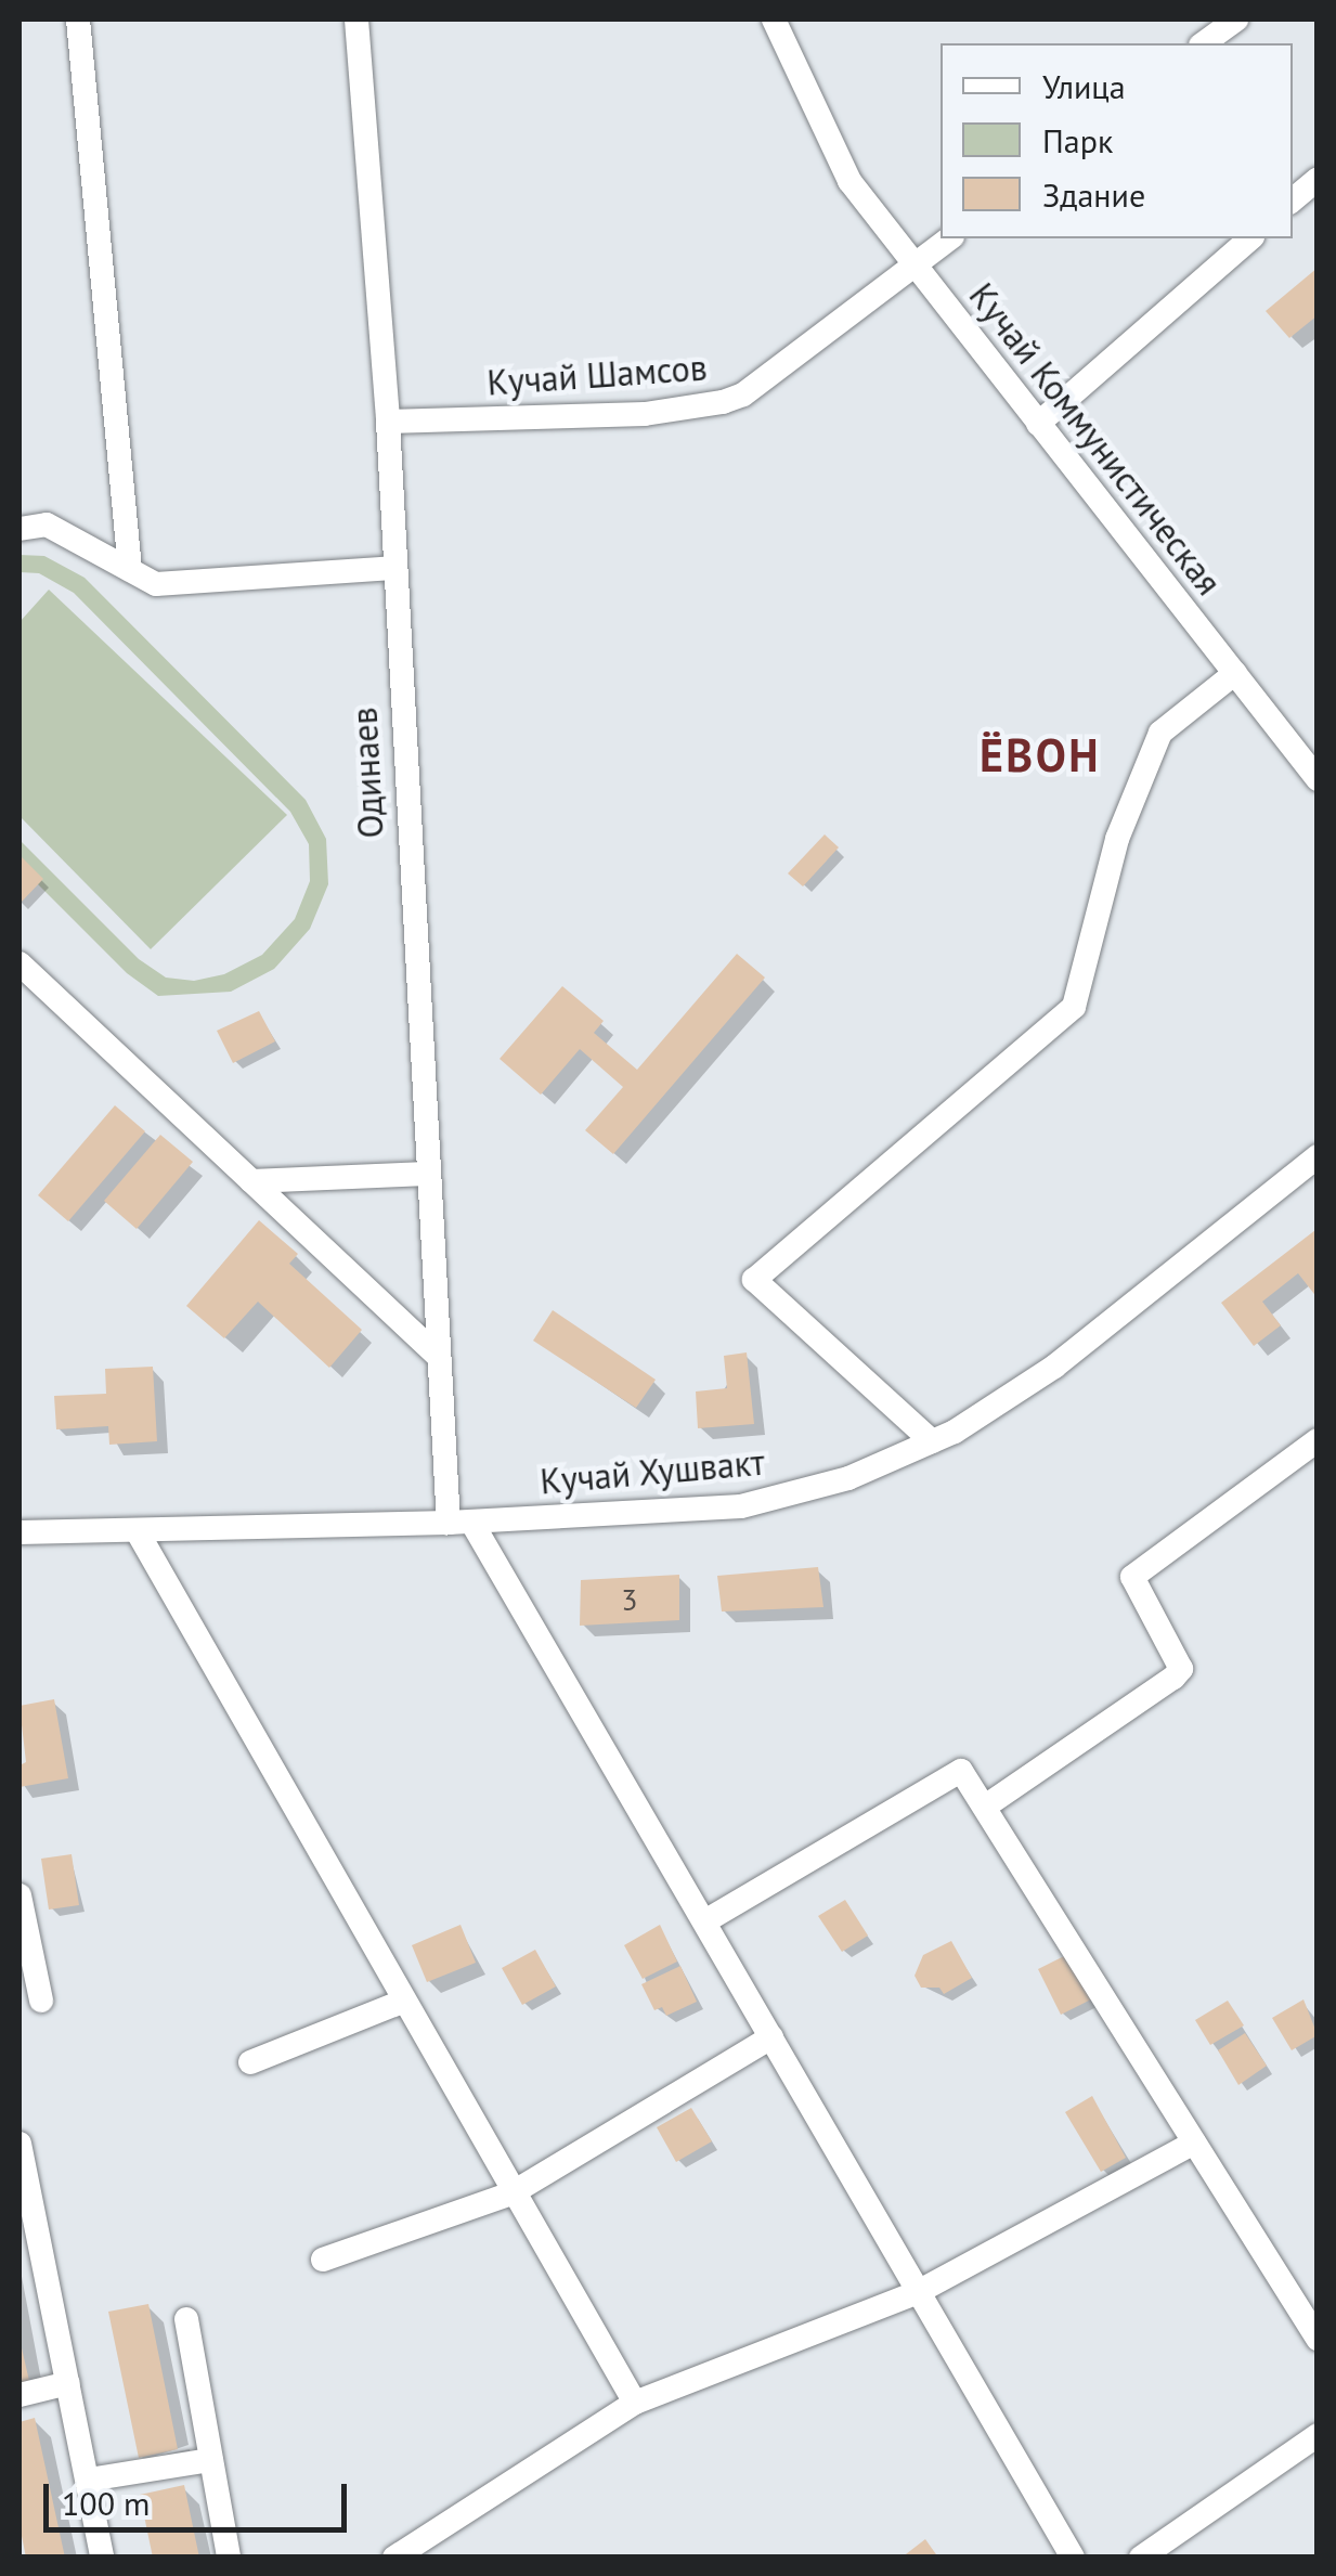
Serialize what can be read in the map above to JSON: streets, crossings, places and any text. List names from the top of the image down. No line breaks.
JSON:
{"streets":{"street":["Кучай Шамсов","Кучай Коммунистическая","Одинаев","Кучай Хушвакт"]},"crossings":[["Кучай Шамсов","Кучай Коммунистическая"],["Кучай Шамсов","Одинаев"],["Одинаев","Кучай Хушвакт"]],"districts":["ЁВОН"],"house_numbers":["3"],"legend":["Улица","Парк","Здание"],"scale_bar":"100 m"}
